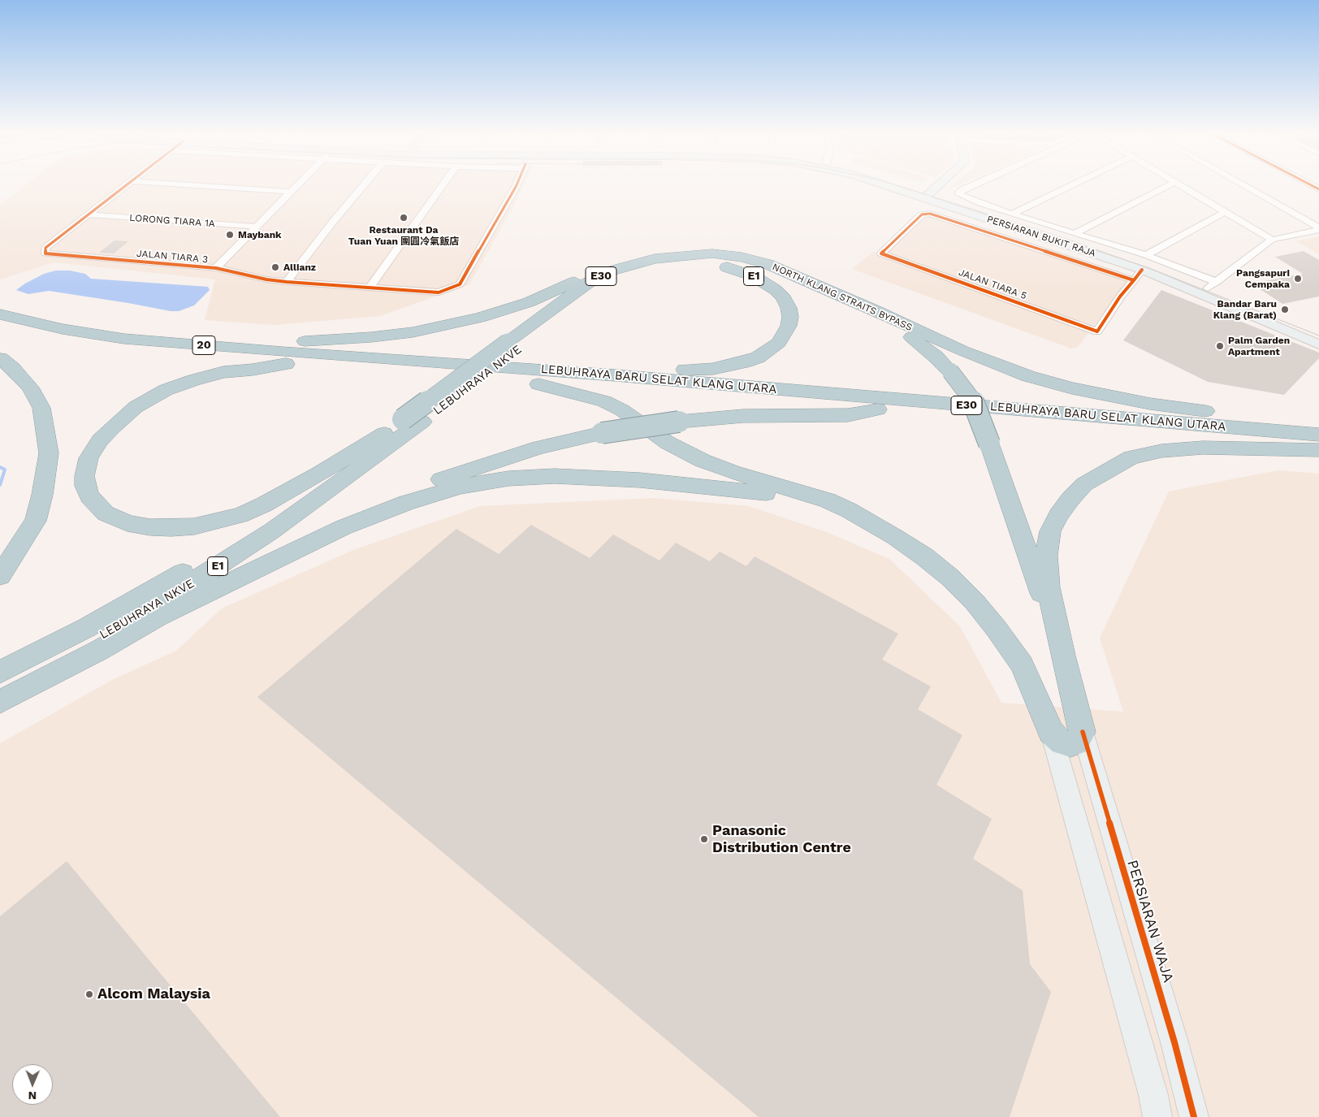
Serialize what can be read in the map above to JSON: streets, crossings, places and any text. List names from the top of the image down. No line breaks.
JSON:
{"streets":{"highway":["E30","E1","NORTH KLANG STRAITS BYPASS","20","LEBUHRAYA BARU SELAT KLANG UTARA","LEBUHRAYA NKVE"],"main road":["PERSIARAN BUKIT RAJA","PERSIARAN WAJA"],"street":["LORONG TIARA 1A","JALAN TIARA 3","JALAN TIARA 5"]},"crossings":[["LORONG TIARA 1A","JALAN TIARA 3"],["NORTH KLANG STRAITS BYPASS","LEBUHRAYA NKVE"],["LEBUHRAYA BARU SELAT KLANG UTARA","LEBUHRAYA NKVE"]],"places":["Restaurant Da Tuan Yuan 團圓冷氣飯店","Maybank","Allianz","Pangsapuri Cempaka","Bandar Baru Klang (Barat)","Palm Garden Apartment","Panasonic Distribution Centre","Alcom Malaysia"],"north":"bottom"}
